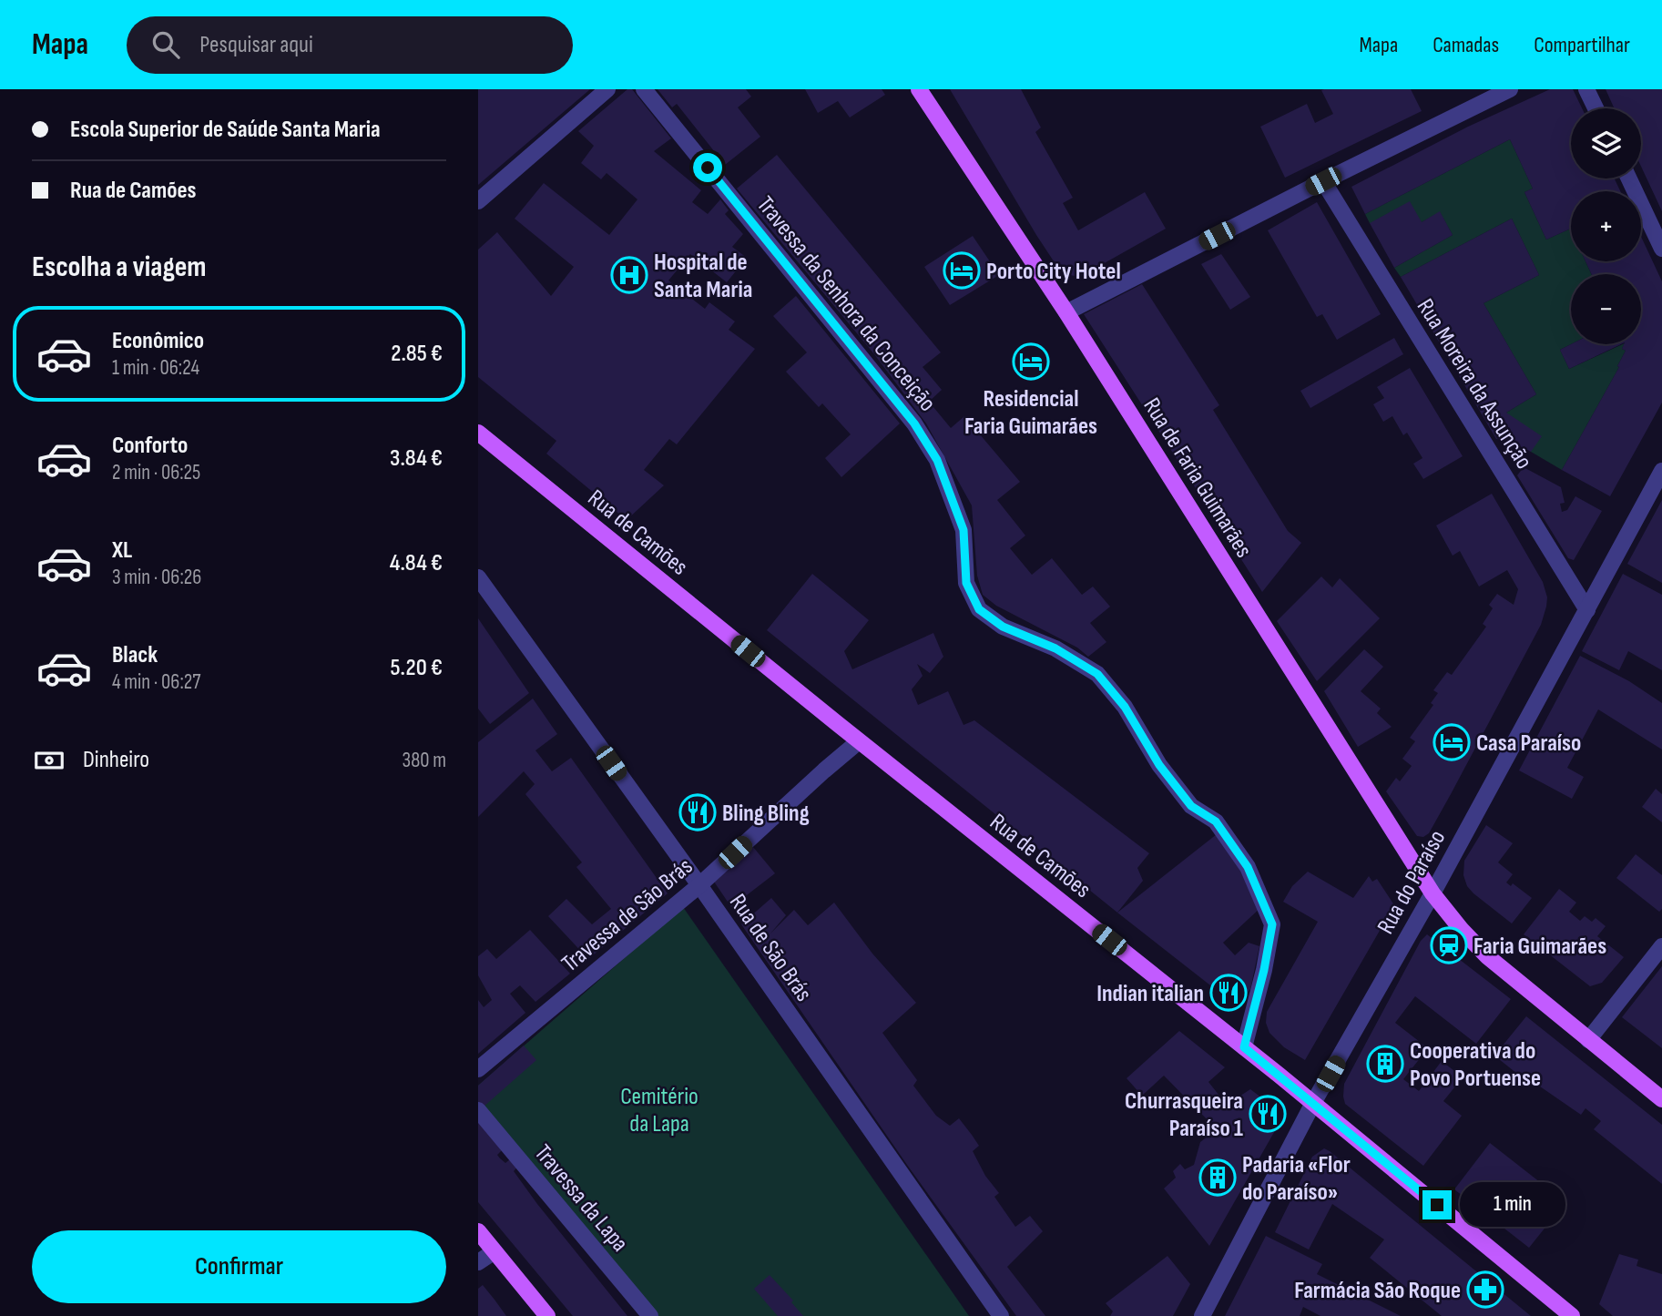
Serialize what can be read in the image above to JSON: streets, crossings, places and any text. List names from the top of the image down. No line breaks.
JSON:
{"streets":{"main road":["Rua de Faria Guimarães","Rua de Camões"],"street":["Travessa da Senhora da Conceição","Rua Moreira da Assunção","Rua do Paraíso","Travessa de São Brás","Rua de São Brás","Travessa da Lapa"]},"crossings":[["Travessa da Senhora da Conceição","Rua de Camões"],["Rua Moreira da Assunção","Rua do Paraíso"],["Rua de Faria Guimarães","Rua do Paraíso"],["Rua de Camões","Rua do Paraíso"],["Rua de Camões","Travessa de São Brás"],["Travessa de São Brás","Rua de São Brás"]],"parks":["Cemitério da Lapa"],"places":{"hotel":["Porto City Hotel","Residencial Faria Guimarães","Casa Paraíso"],"hospital":["Hospital de Santa Maria"],"restaurant":["Bling Bling","Indian italian","Churrasqueira Paraíso 1"],"station":["Faria Guimarães"],"building":["Cooperativa do Povo Portuense","Padaria «Flor do Paraíso»"],"pharmacy":["Farmácia São Roque"]},"page":{"header":"Mapa","search":"Pesquisar aqui","nav":["Mapa","Camadas","Compartilhar"],"banner":["Escola Superior de Saúde Santa Maria","Rua de Camões"],"map_buttons":["+","−"],"heading":"Escolha a viagem","list":[{"name":"Econômico","note":"1 min · 06:24","value":"2.85 €"},{"name":"Conforto","note":"2 min · 06:25","value":"3.84 €"},{"name":"XL","note":"3 min · 06:26","value":"4.84 €"},{"name":"Black","note":"4 min · 06:27","value":"5.20 €"}],"pay":["Dinheiro","380 m"],"bubble":"1 min","buttons":"Confirmar"}}
